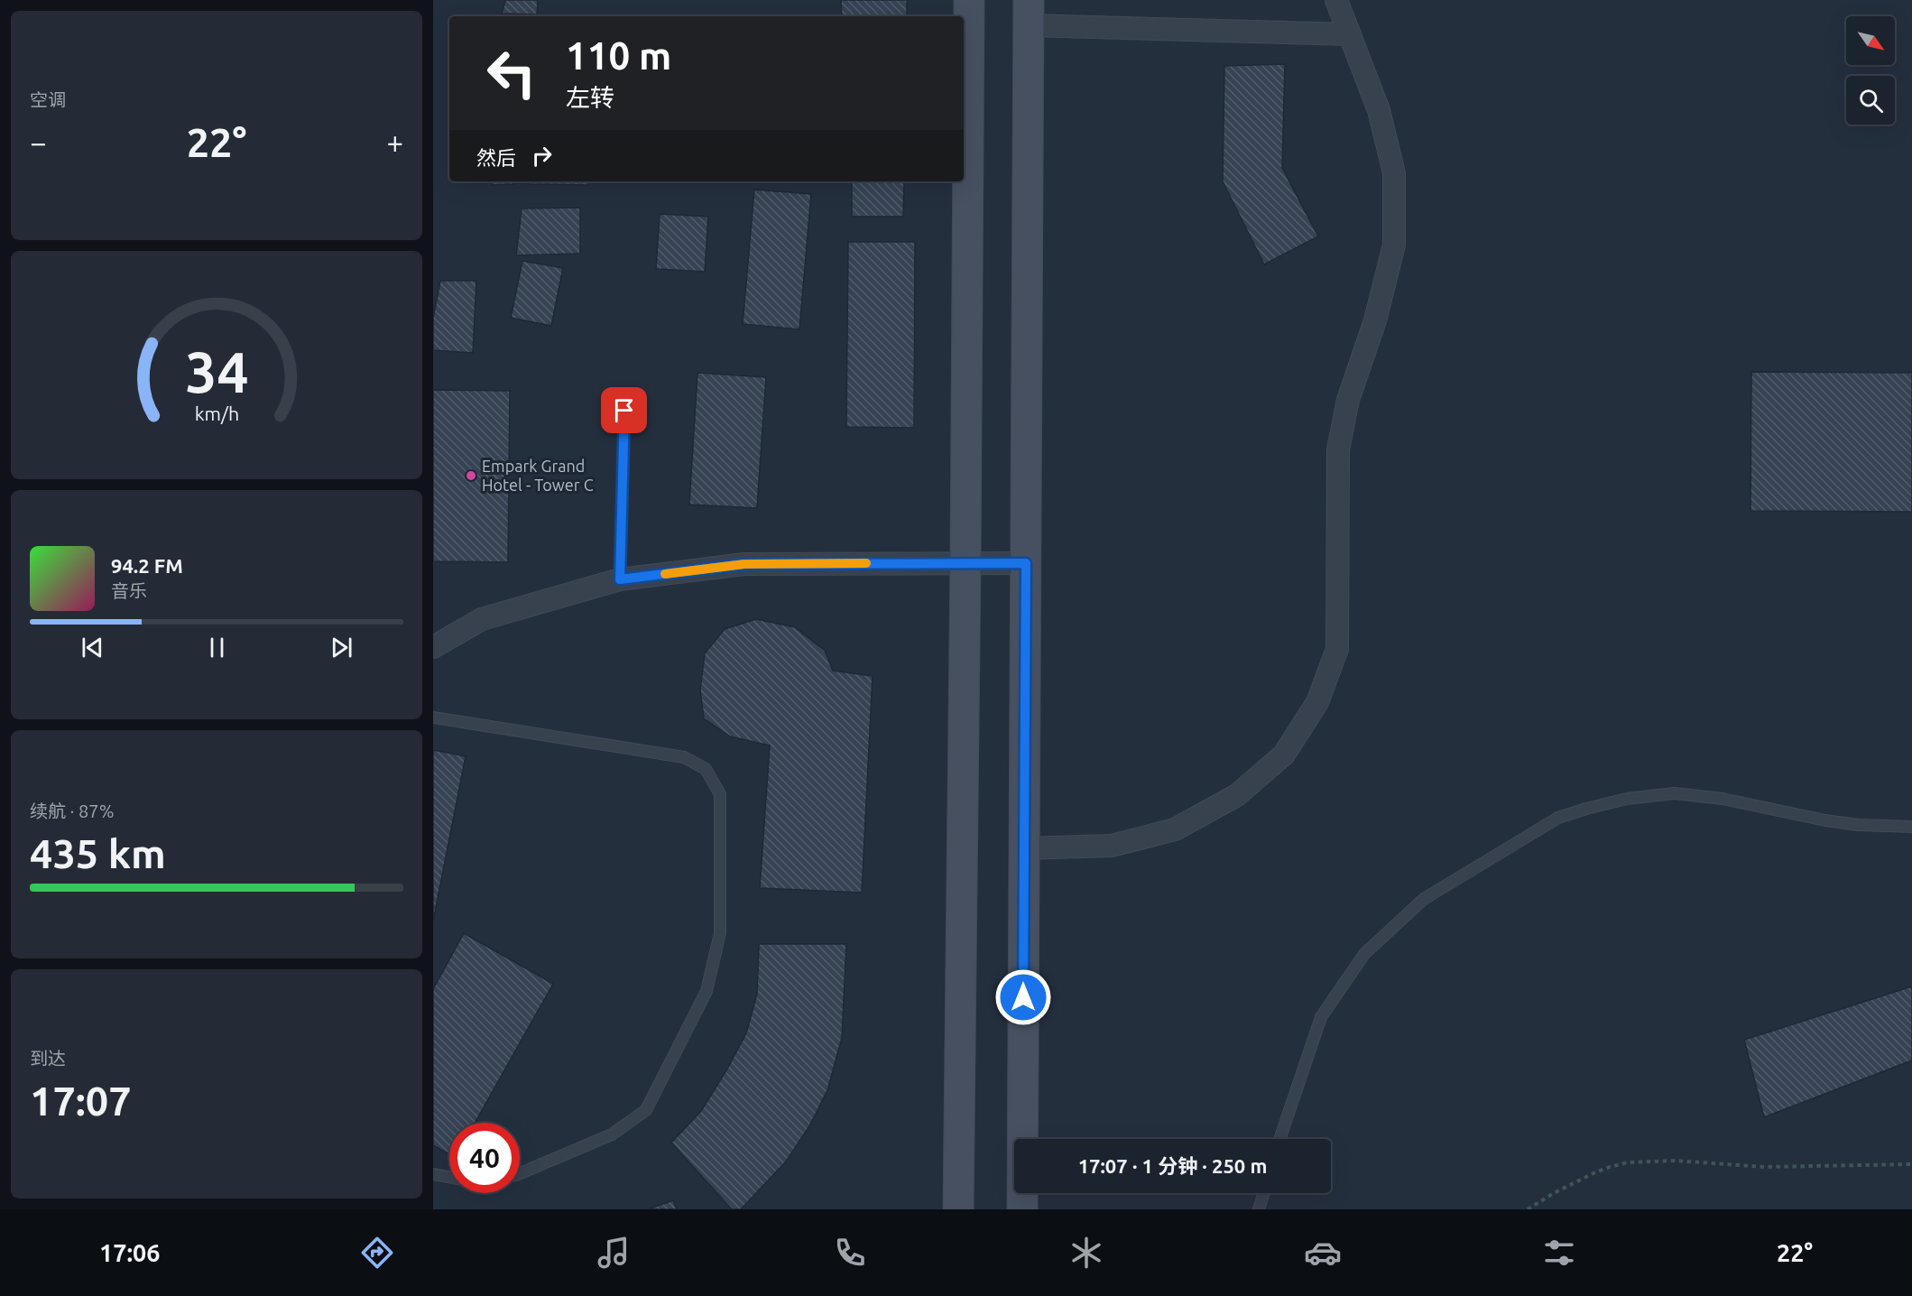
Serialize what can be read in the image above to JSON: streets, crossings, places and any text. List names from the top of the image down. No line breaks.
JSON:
{"places":["Empark Grand Hotel - Tower C"],"north":"bottom right","page":{"tile":["空调",["续航 · 87%","435 km"],["到达","17:07"]],"turn":["110 m","左转"],"heat":["−","22°","+"],"then":"然后","song":["94.2 FM","音乐"],"limit":"40","trip":"17:07 · 1 分钟 · 250 m","tabs":["17:06","22°"],"gauge":["34","km/h"]}}
